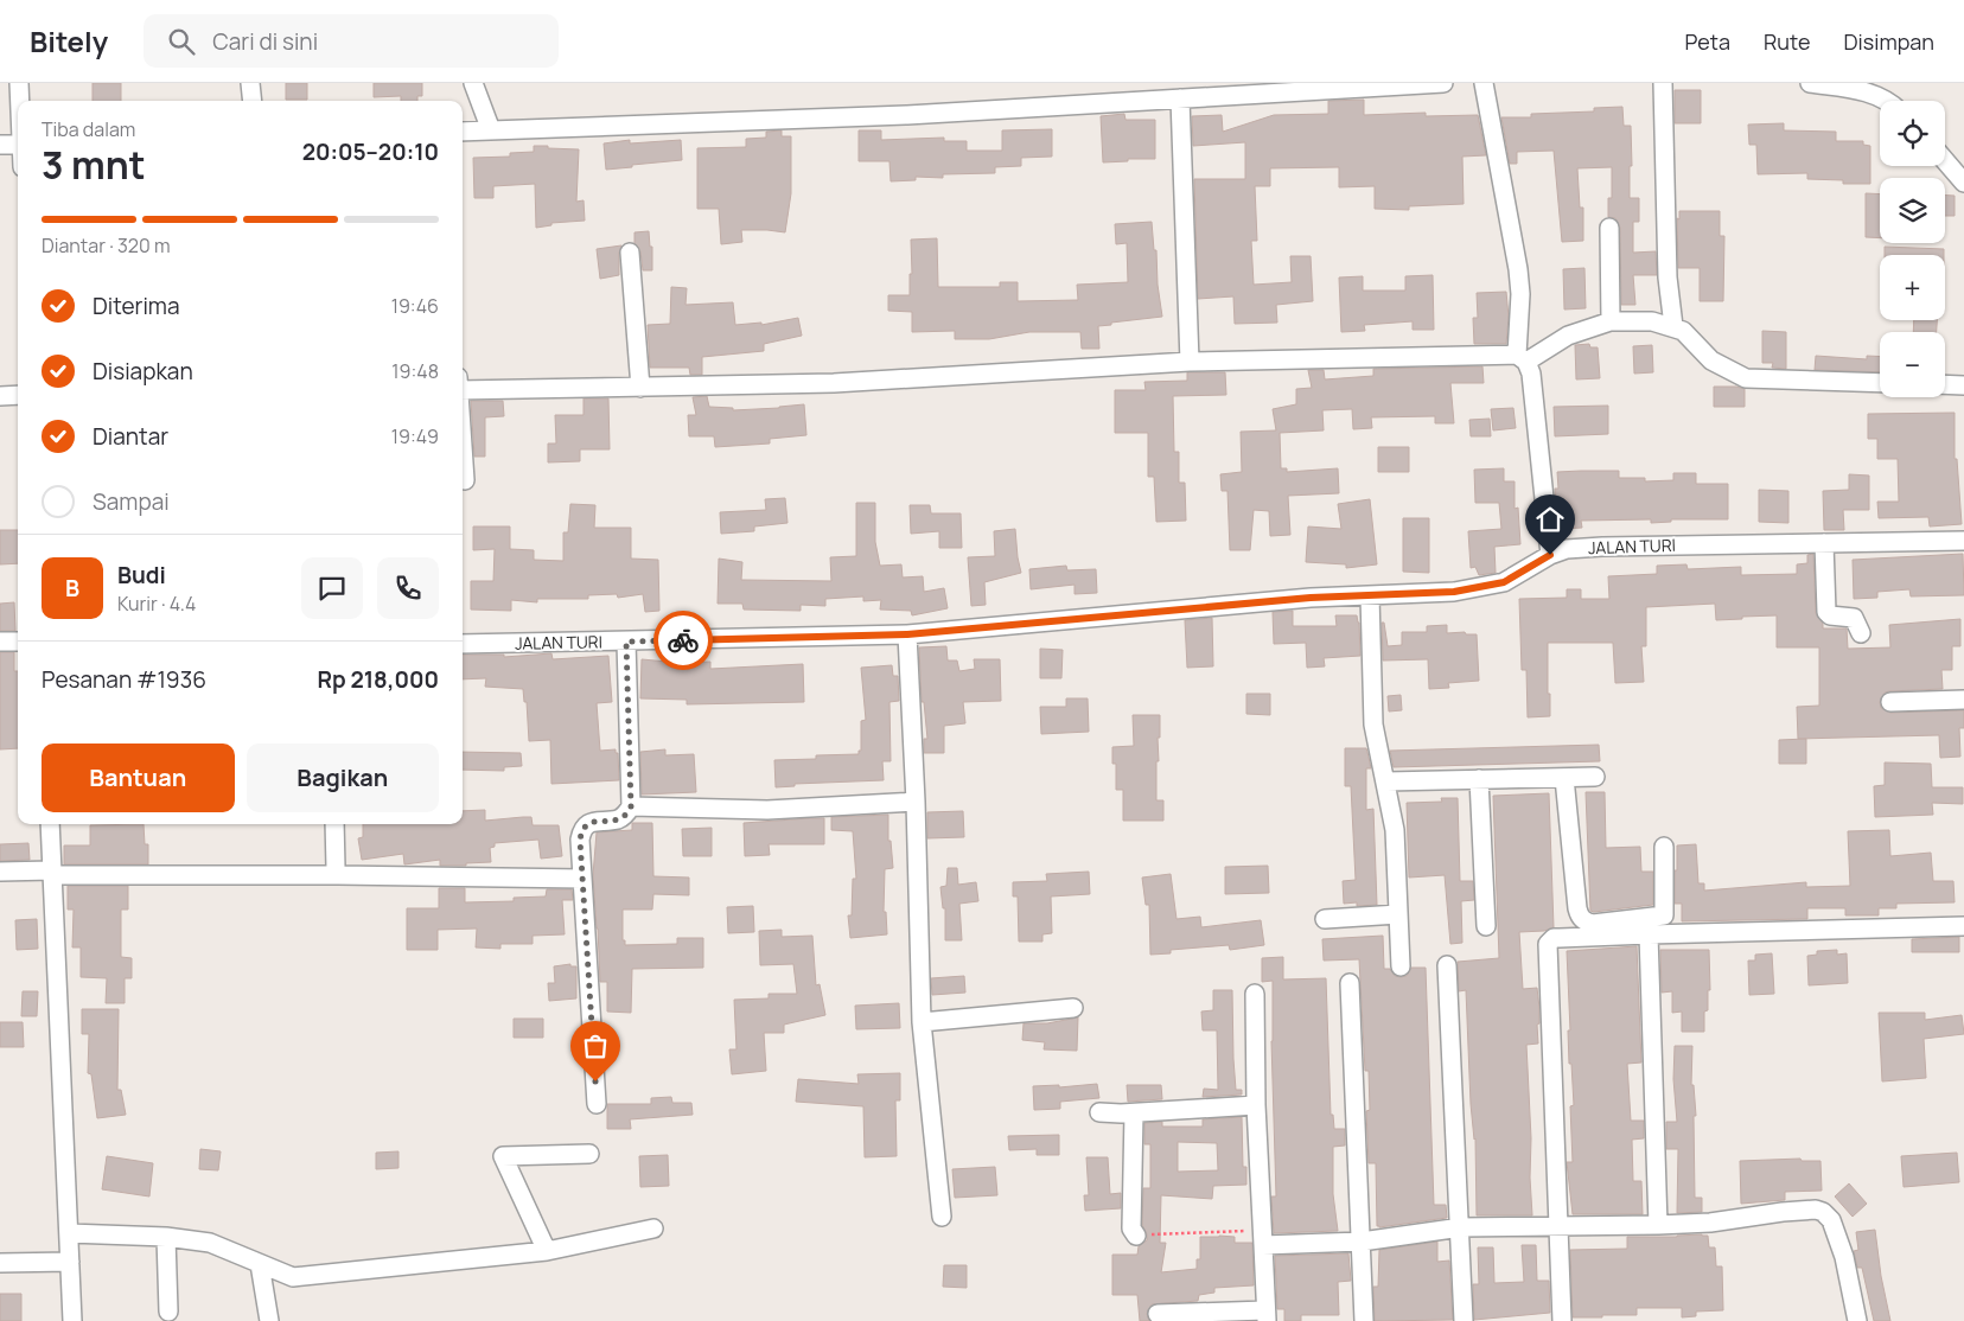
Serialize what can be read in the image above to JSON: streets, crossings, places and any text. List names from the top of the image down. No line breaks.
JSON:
{"streets":{"street":["JALAN TURI"]},"page":{"header":"Bitely","search":"Cari di sini","nav":["Peta","Rute","Disimpan"],"map_buttons":["+","−"],"heading":["3 mnt","Tiba dalam","20:05–20:10"],"panel":["Budi","Kurir · 4.4","Pesanan #1936","Rp 218,000"],"bar":"Diantar · 320 m","list":[["Diterima","19:46"],["Disiapkan","19:48"],["Diantar","19:49"],"Sampai"],"round":"B","buttons":["Bantuan","Bagikan"]}}
